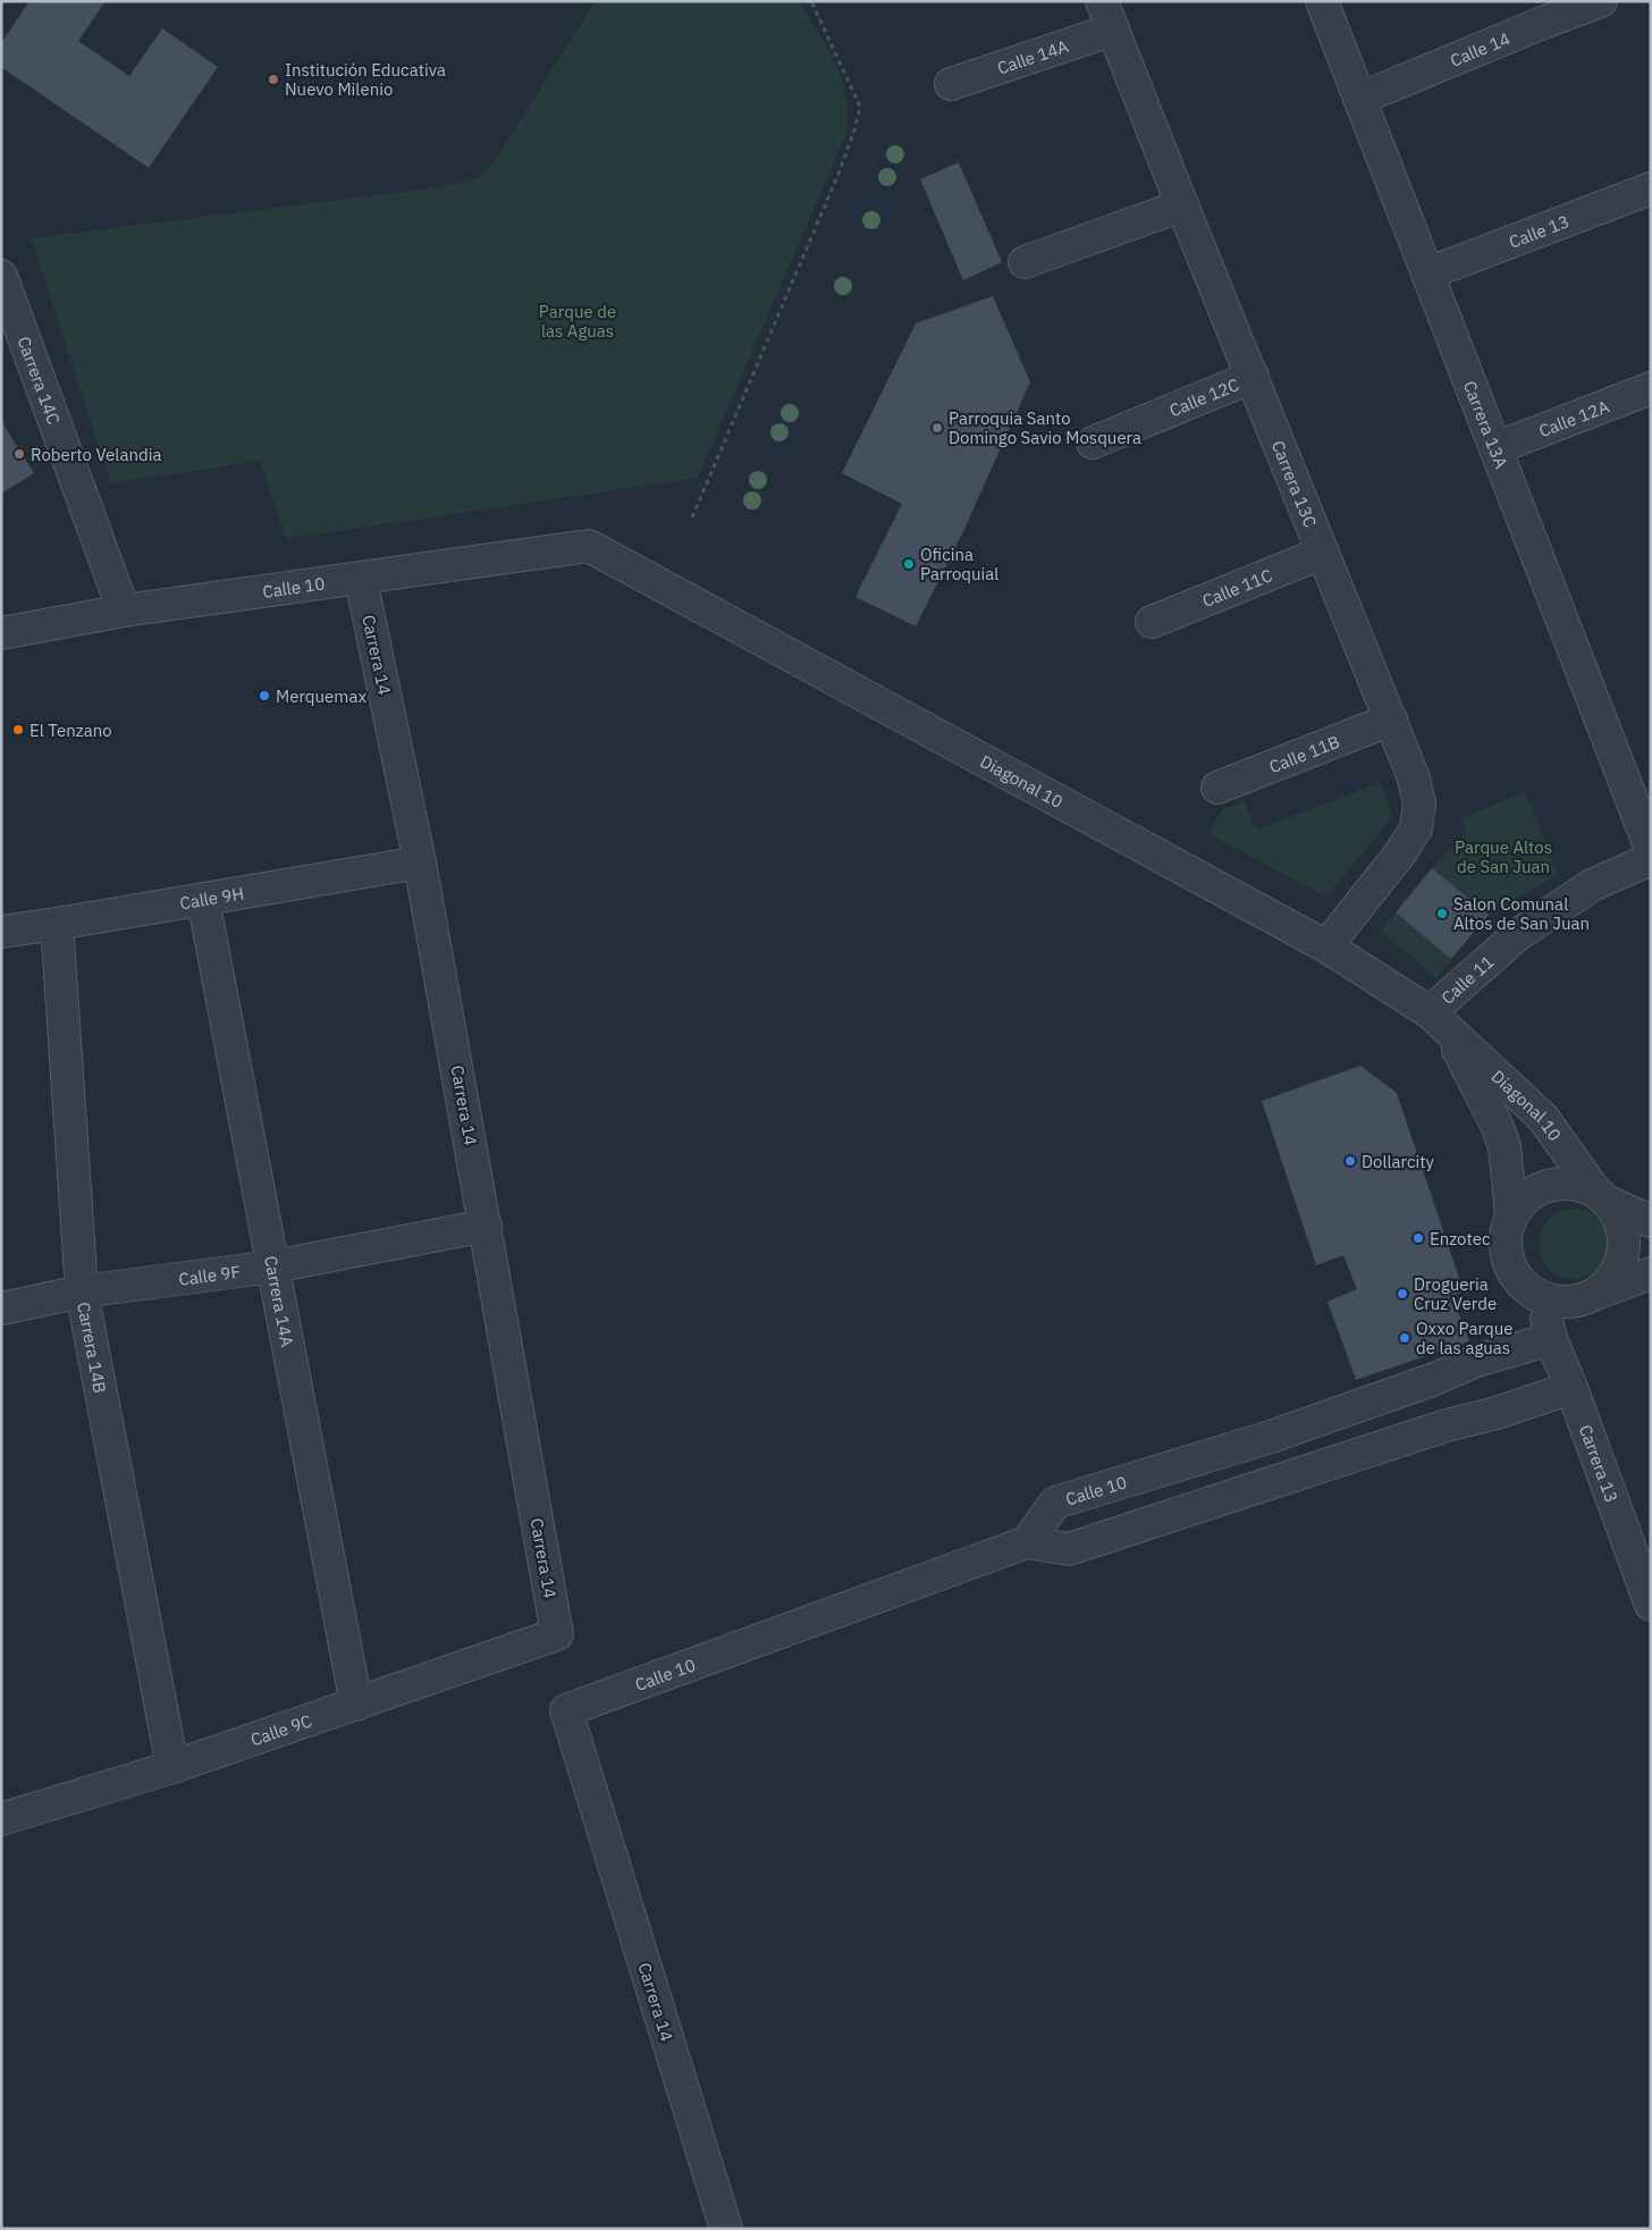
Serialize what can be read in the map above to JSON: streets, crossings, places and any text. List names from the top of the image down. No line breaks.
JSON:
{"streets":{"street":["Calle 14","Calle 14A","Calle 13","Carrera 14C","Calle 12C","Calle 12A","Carrera 13A","Carrera 13C","Calle 11C","Calle 10","Carrera 14","Calle 11B","Diagonal 10","Calle 9H","Calle 11","Calle 9F","Carrera 14A","Carrera 14B","Carrera 13","Calle 9C"]},"crossings":[["Calle 14","Carrera 13A"],["Calle 14A","Carrera 13C"],["Calle 13","Carrera 13A"],["Carrera 14C","Calle 10"],["Calle 12C","Carrera 13C"],["Calle 12A","Carrera 13A"],["Carrera 13C","Calle 11C"],["Carrera 13C","Calle 11B"],["Carrera 13C","Diagonal 10"],["Calle 10","Carrera 14"],["Calle 10","Diagonal 10"],["Calle 10","Carrera 13"],["Carrera 14","Calle 9H"],["Carrera 14","Calle 9F"],["Carrera 14","Calle 9C"],["Diagonal 10","Calle 11"],["Diagonal 10","Carrera 13"],["Calle 9H","Carrera 14A"],["Calle 9H","Carrera 14B"],["Calle 9F","Carrera 14A"],["Calle 9F","Carrera 14B"],["Carrera 14A","Calle 9C"],["Carrera 14B","Calle 9C"]],"parks":["Parque de las Aguas","Parque Altos de San Juan"],"places":["Institución Educativa Nuevo Milenio","Parroquia Santo Domingo Savio Mosquera","Roberto Velandia","Oficina Parroquial","Merquemax","El Tenzano","Salon Comunal Altos de San Juan","Dollarcity","Enzotec","Drogueria Cruz Verde","Oxxo Parque de las aguas"]}
